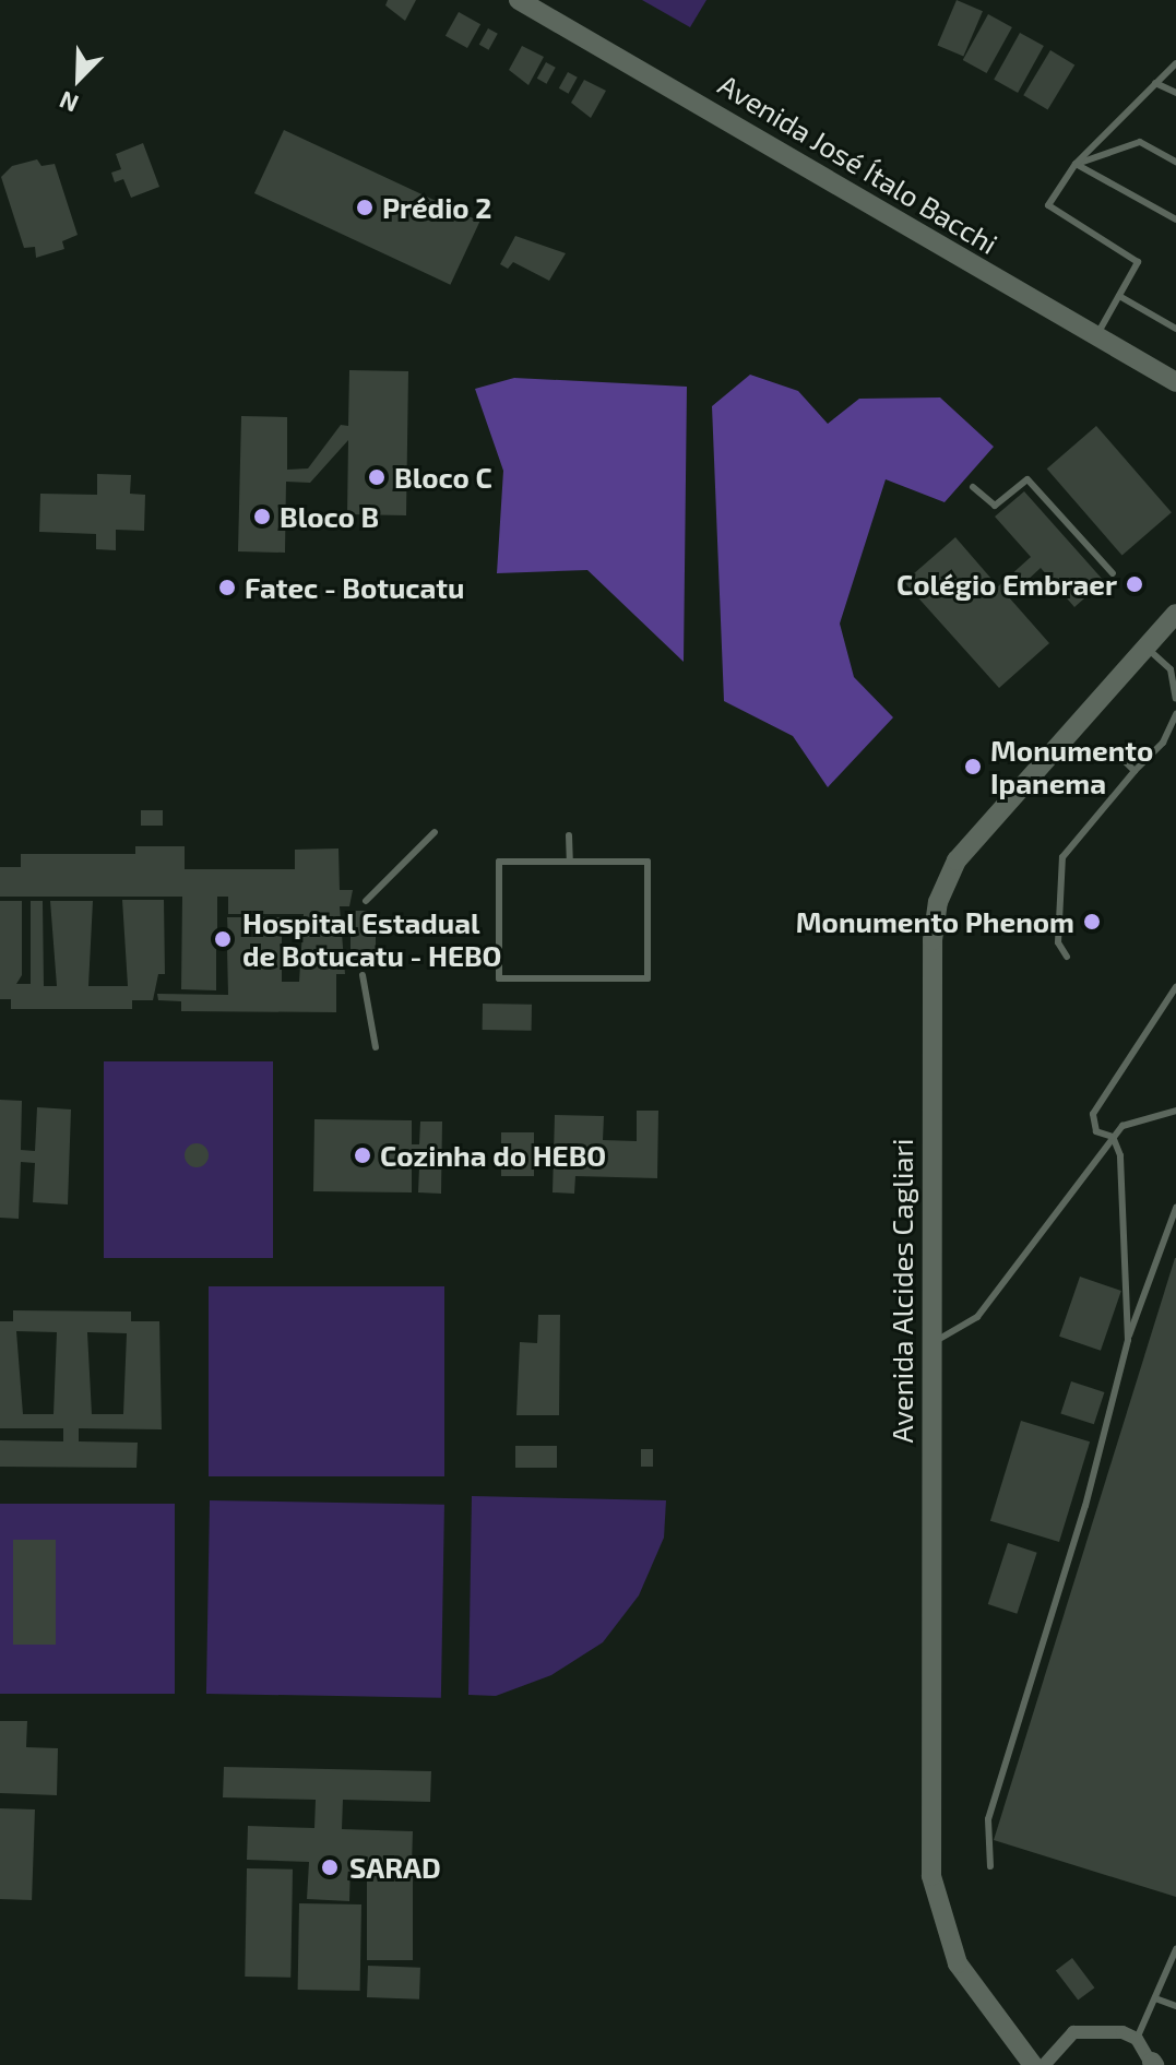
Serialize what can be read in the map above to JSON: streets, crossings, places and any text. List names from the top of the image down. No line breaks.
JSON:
{"streets":{"main road":["Avenida José Ítalo Bacchi","Avenida Alcides Cagliari"]},"places":["Prédio 2","Bloco C","Bloco B","Colégio Embraer","Fatec - Botucatu","Monumento Ipanema","Monumento Phenom","Hospital Estadual de Botucatu - HEBO","Cozinha do HEBO","SARAD"],"north":"bottom left"}
